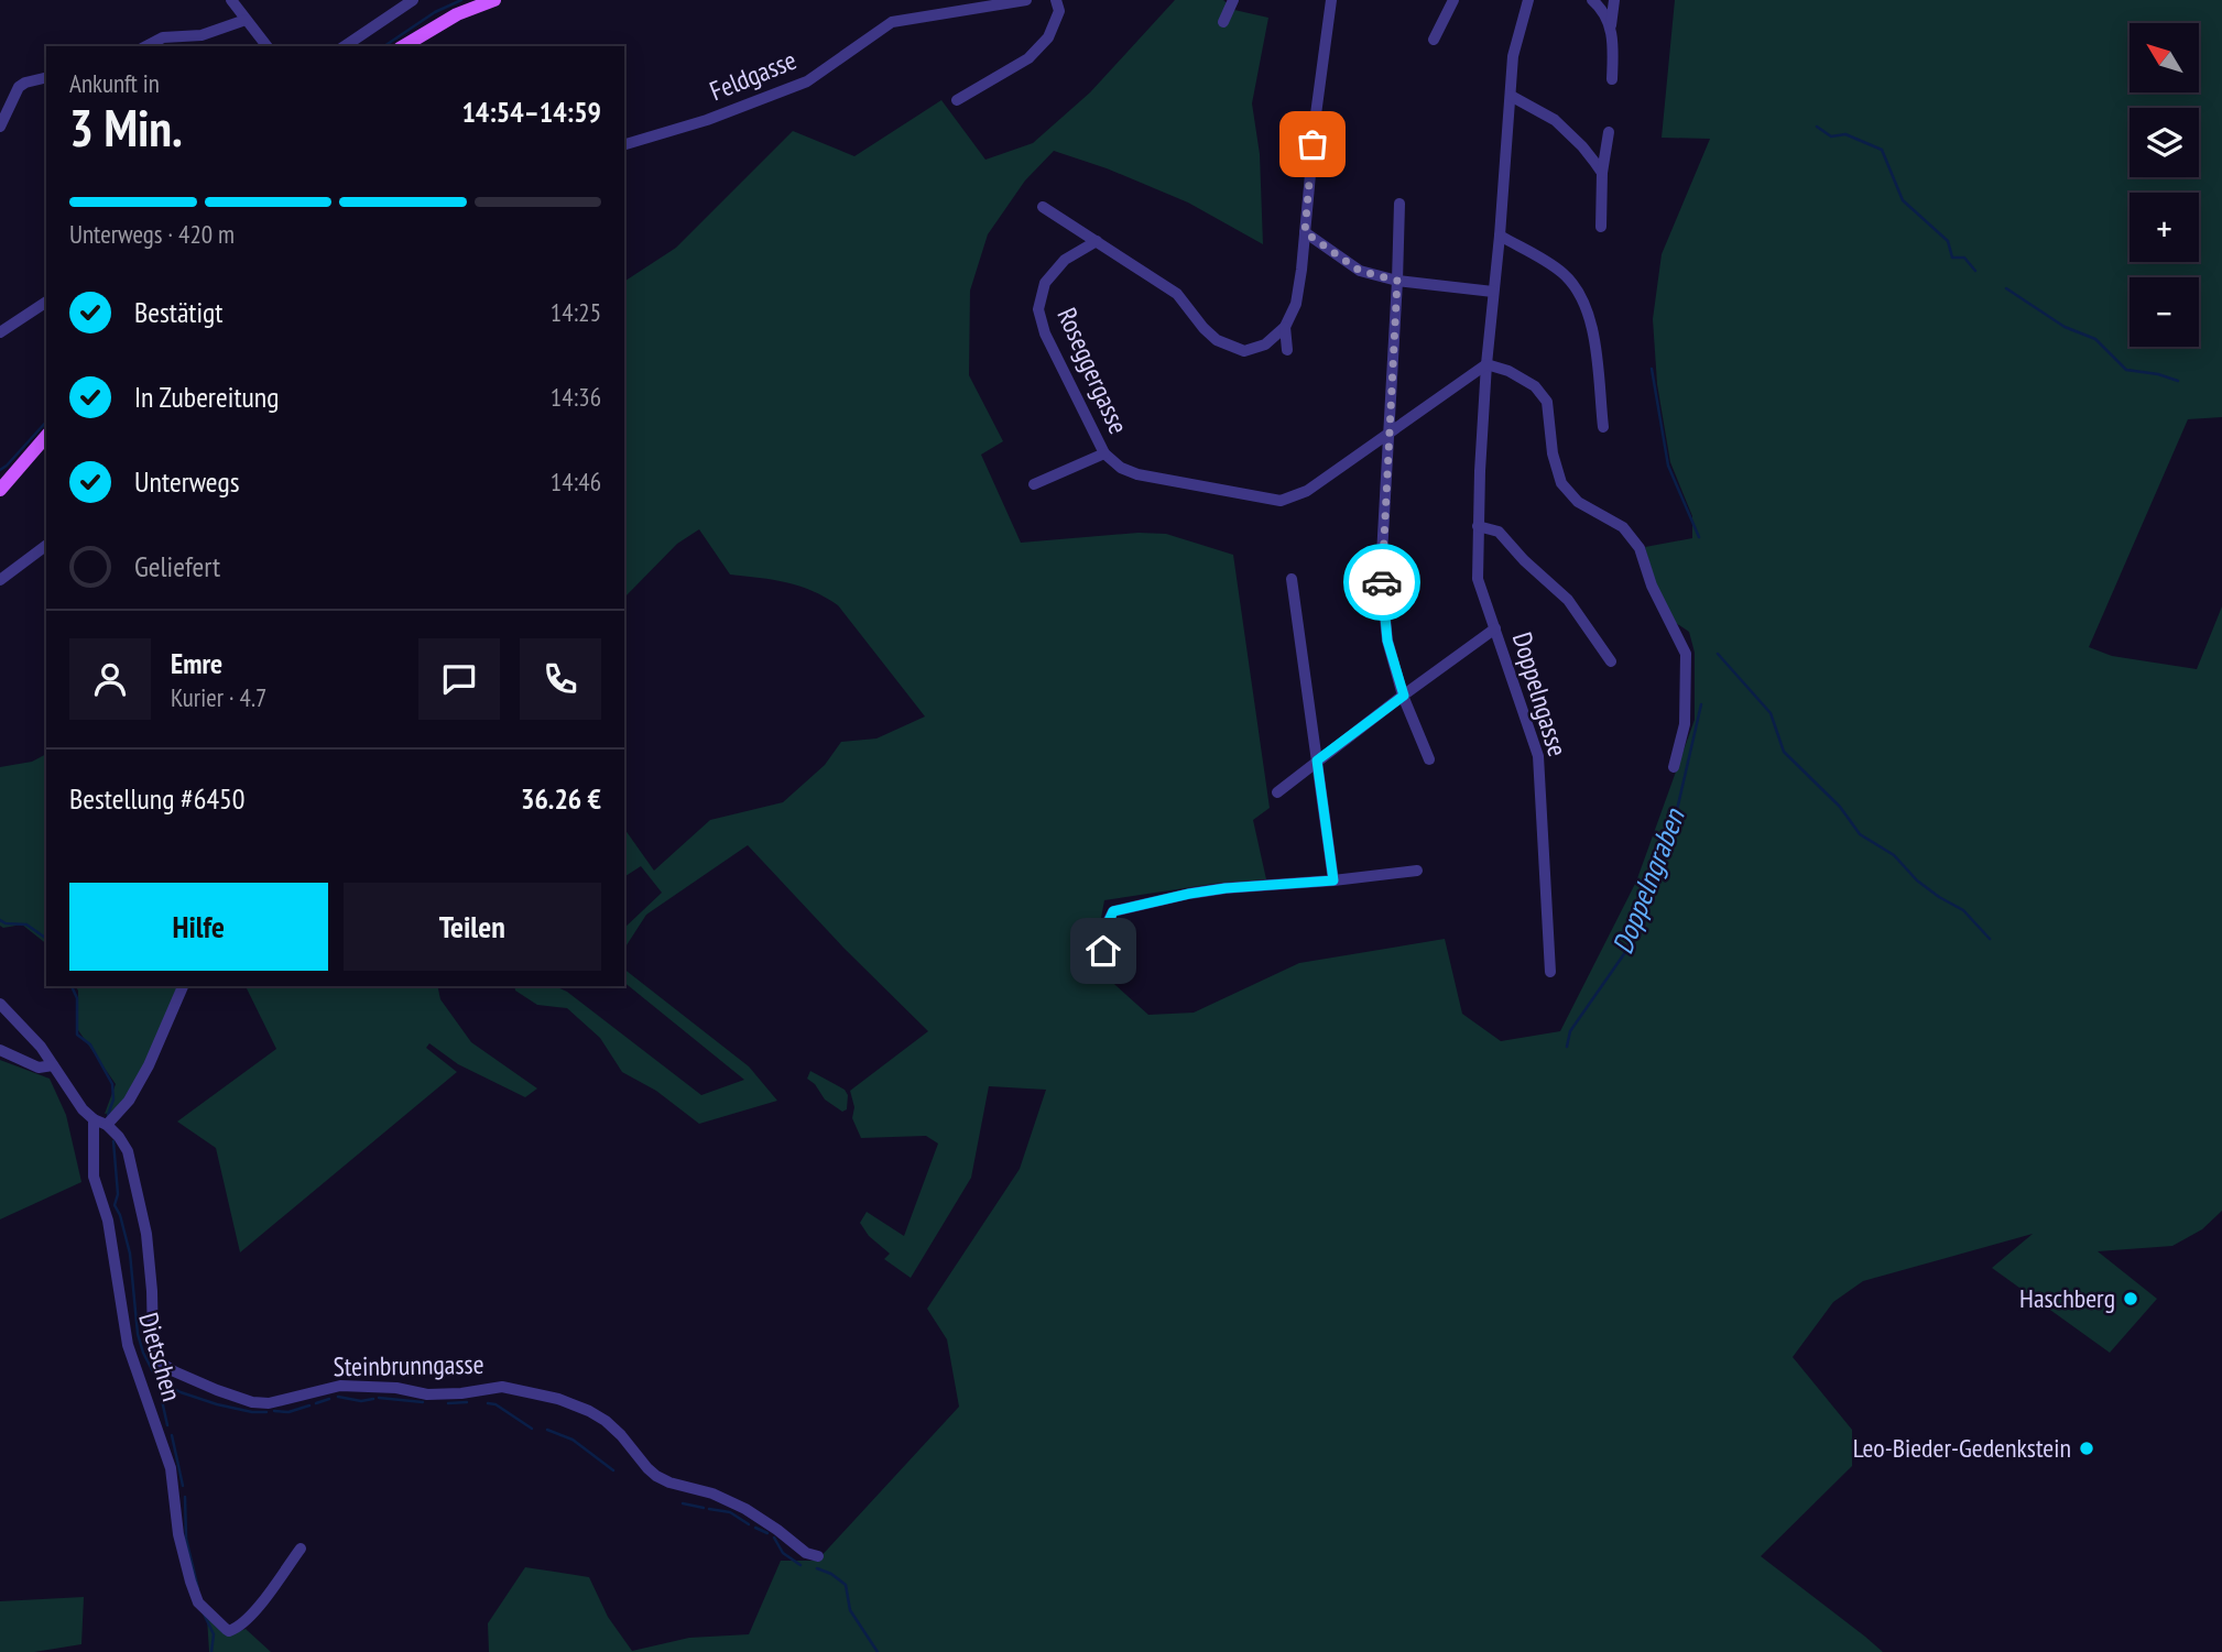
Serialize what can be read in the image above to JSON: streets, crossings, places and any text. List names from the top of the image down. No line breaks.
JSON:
{"streets":{"street":["Feldgasse","Roseggergasse","Doppelngasse","Dietschen","Steinbrunngasse"]},"water":["Doppelngraben"],"places":["Haschberg","Leo-Bieder-Gedenkstein"],"north":"top left","page":{"map_buttons":["+","−"],"heading":["3 Min.","Ankunft in","14:54–14:59"],"panel":["Emre","Kurier · 4.7","Bestellung #6450","36.26 €"],"bar":"Unterwegs · 420 m","list":[["Bestätigt","14:25"],["In Zubereitung","14:36"],["Unterwegs","14:46"],"Geliefert"],"buttons":["Hilfe","Teilen"]}}
